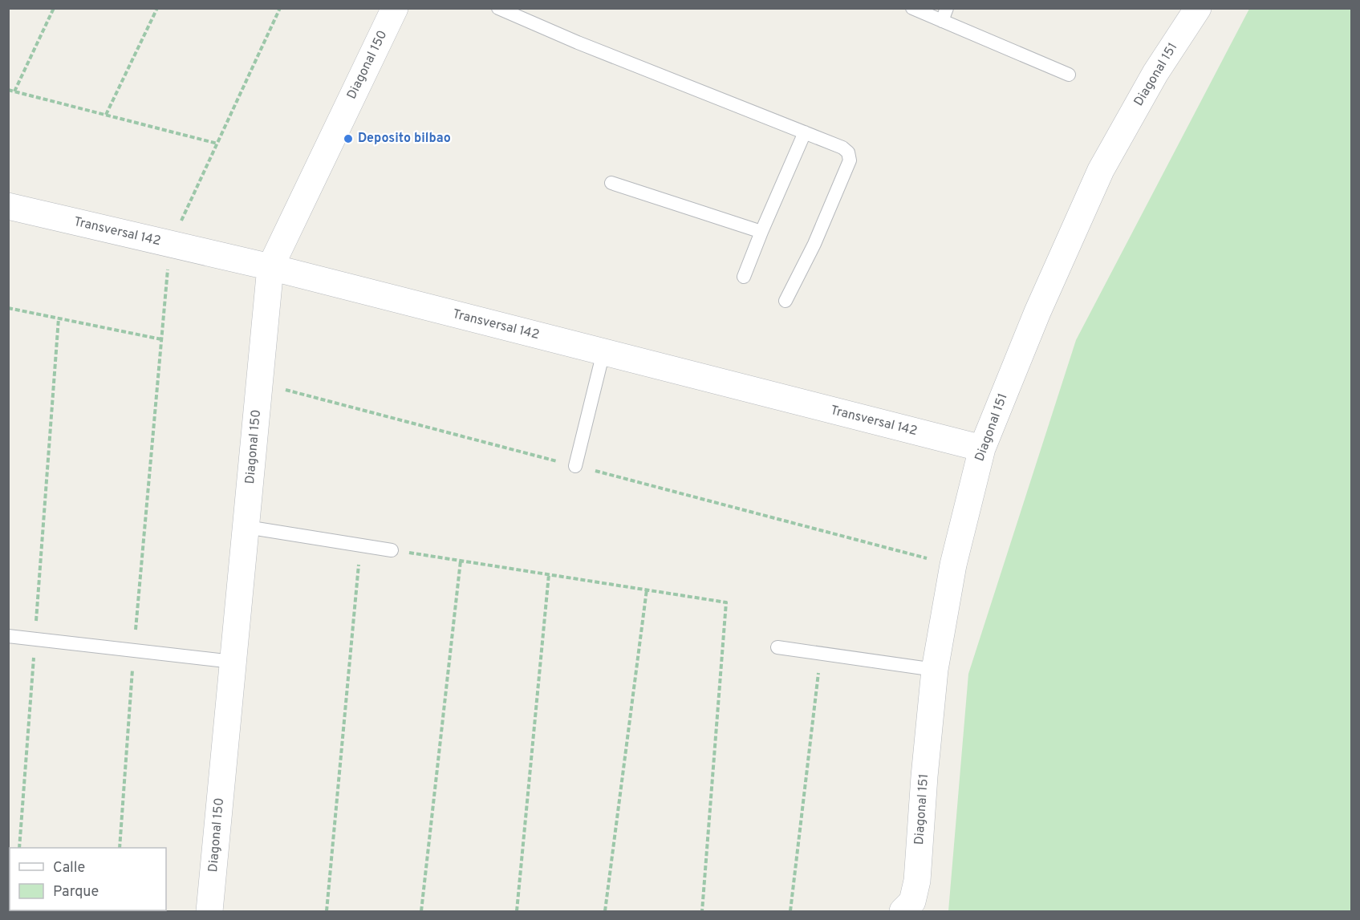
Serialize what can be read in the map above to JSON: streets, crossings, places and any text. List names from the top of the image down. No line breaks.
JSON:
{"streets":{"street":["Diagonal 150","Diagonal 151","Transversal 142"]},"crossings":[["Diagonal 150","Transversal 142"],["Diagonal 151","Transversal 142"]],"places":["Deposito bilbao"],"legend":["Calle","Parque"]}
